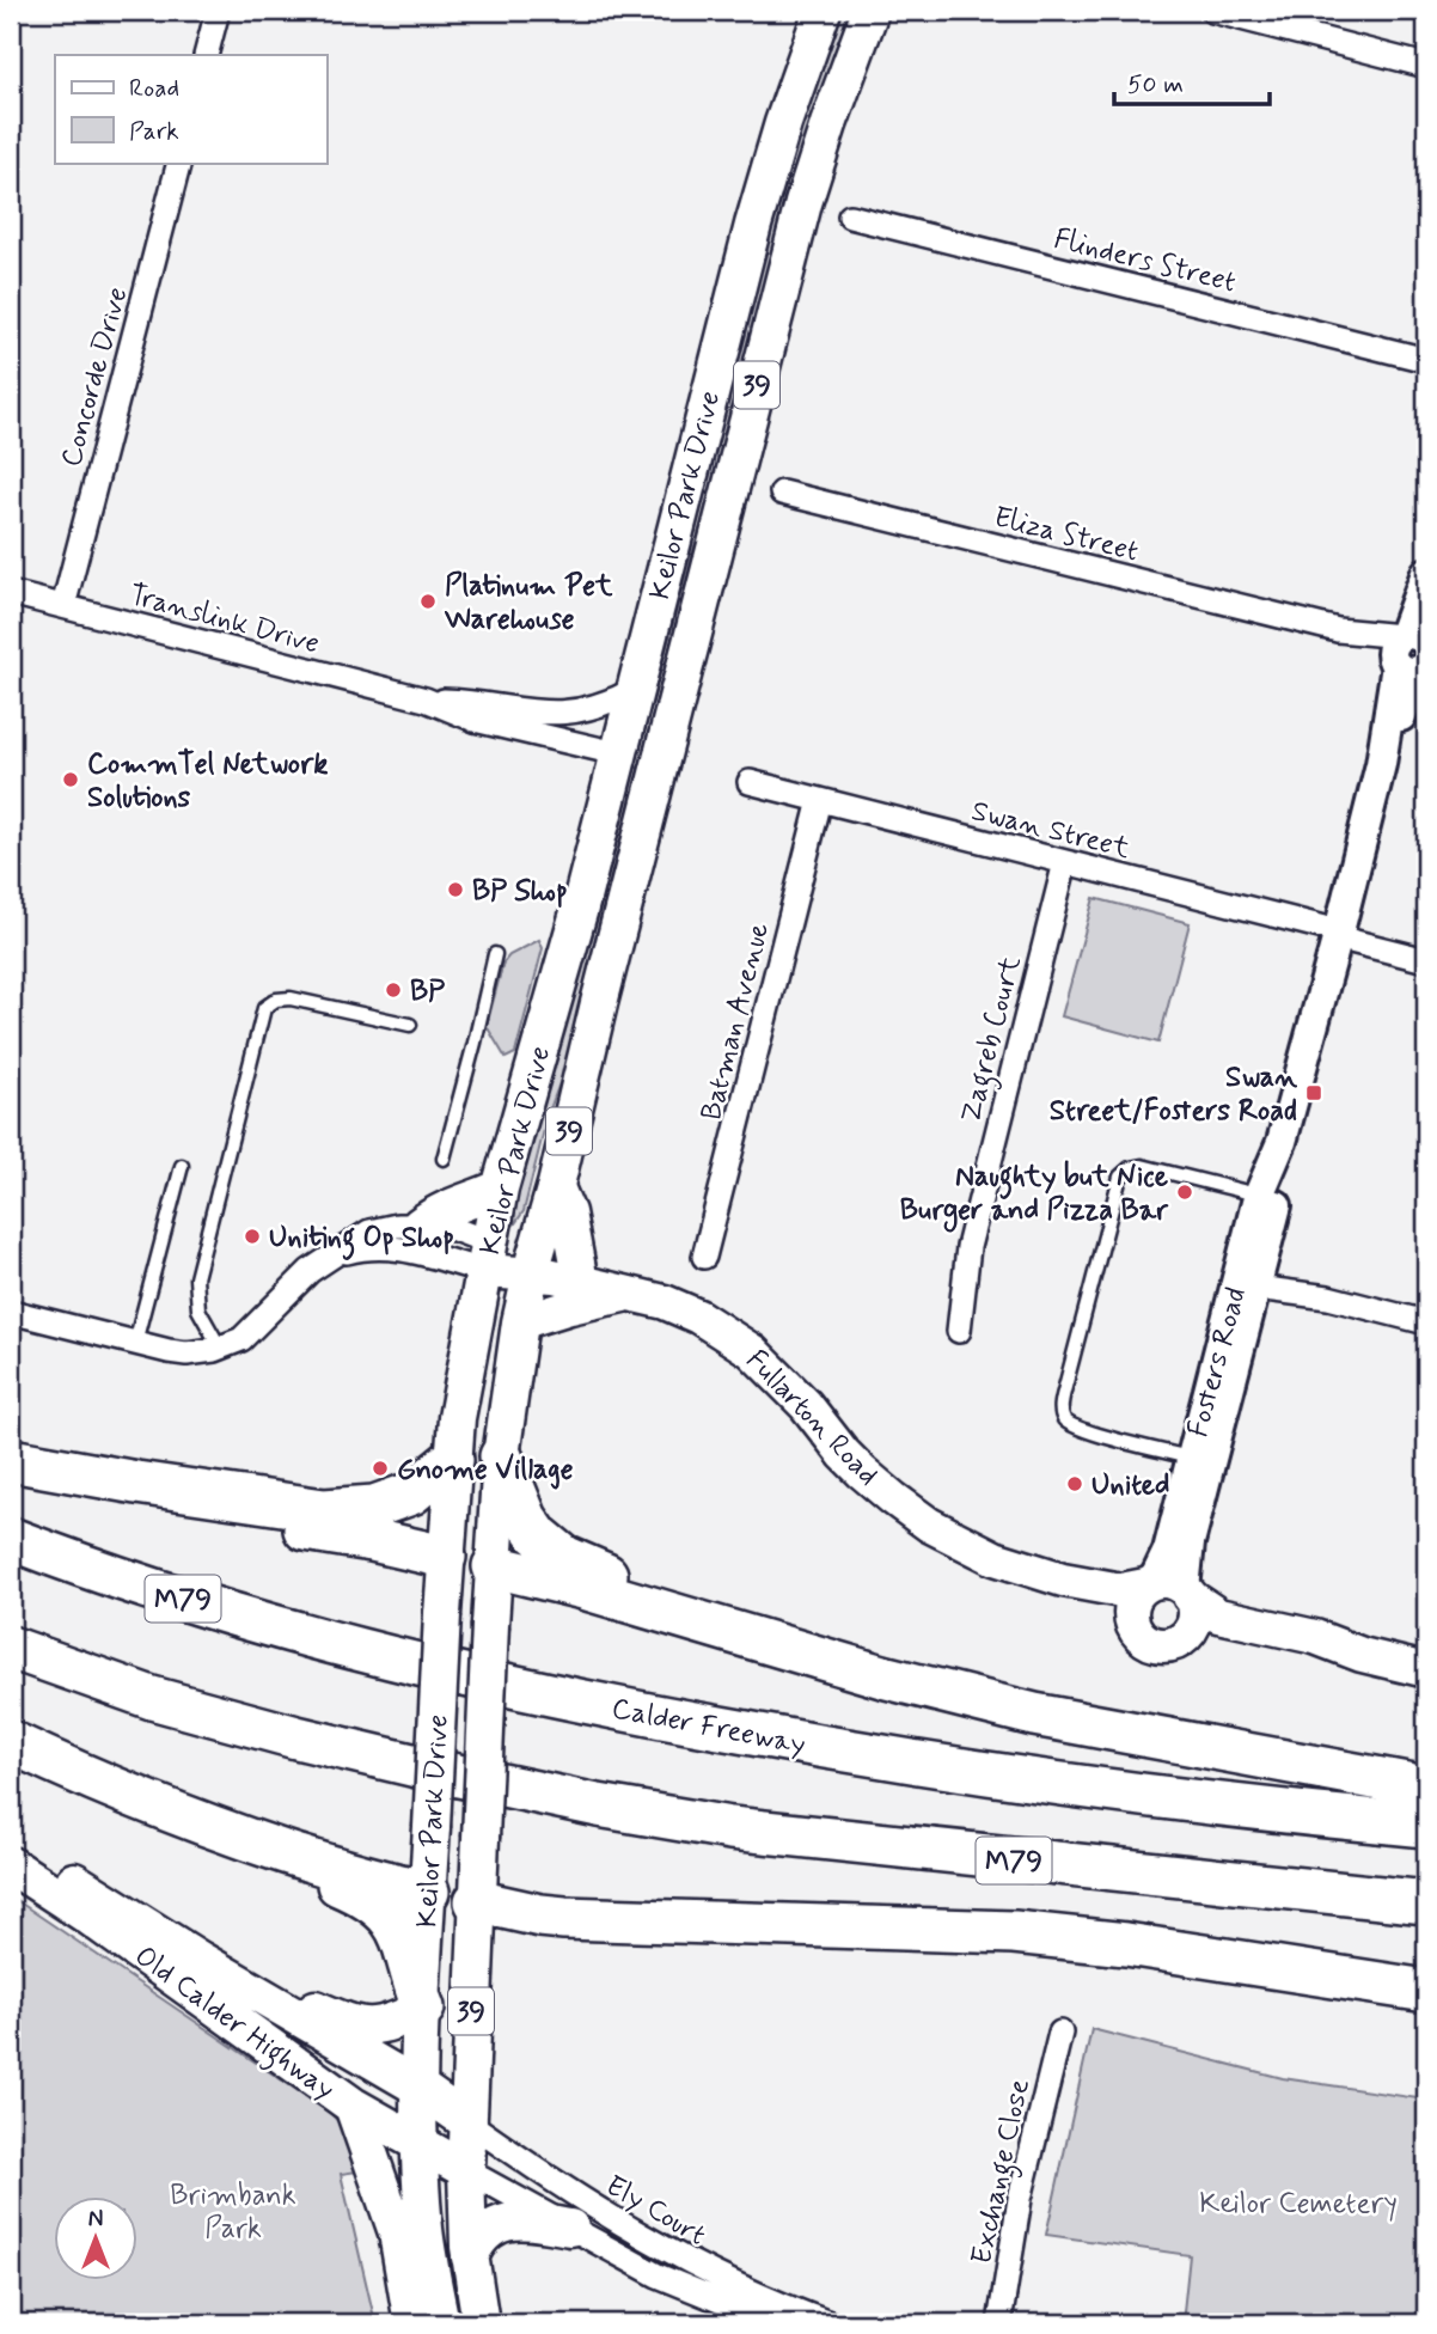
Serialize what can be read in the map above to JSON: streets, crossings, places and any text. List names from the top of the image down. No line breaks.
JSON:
{"streets":{"highway":["M79","Calder Freeway"],"main road":["39","Keilor Park Drive","Fullarton Road","Old Calder Highway"],"street":["Flinders Street","Concorde Drive","Eliza Street","Translink Drive","Swan Street","Batman Avenue","Zagreb Court","Fosters Road","Exchange Close","Ely Court"]},"crossings":[["Concorde Drive","Translink Drive"],["Keilor Park Drive","Translink Drive"],["Keilor Park Drive","Fullarton Road"],["Keilor Park Drive","Old Calder Highway"],["Keilor Park Drive","Ely Court"],["Eliza Street","Fosters Road"],["Swan Street","Batman Avenue"],["Swan Street","Zagreb Court"],["Swan Street","Fosters Road"],["Fosters Road","Fullarton Road"],["Old Calder Highway","Ely Court"]],"parks":["Brimbank Park","Keilor Cemetery"],"places":{"other":["Platinum Pet Warehouse","CommTel Network Solutions","BP Shop","BP","Naughty but Nice Burger and Pizza Bar","Uniting Op Shop","Gnome Village","United"],"transit":["Swan Street/Fosters Road"]},"legend":["Road","Park"],"scale_bar":"50 m","north":"top"}
